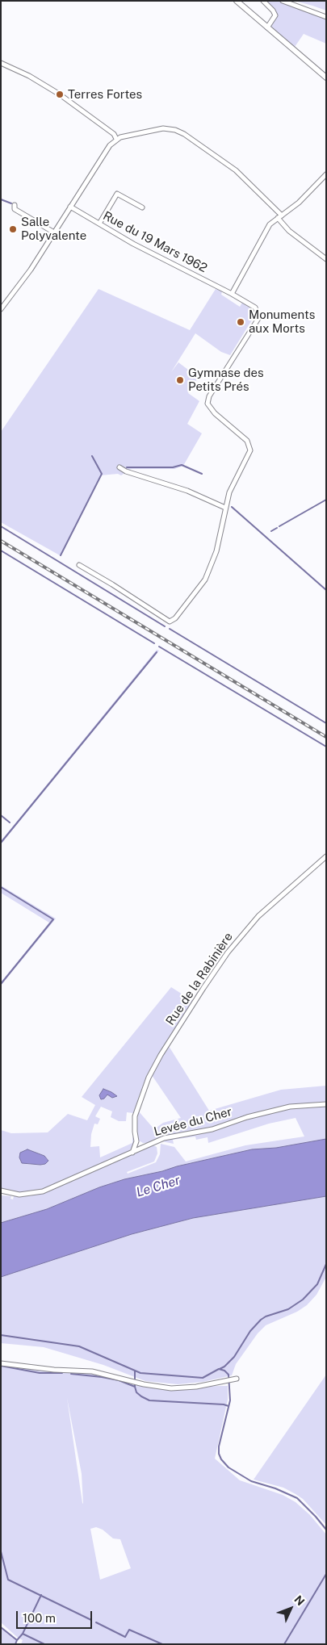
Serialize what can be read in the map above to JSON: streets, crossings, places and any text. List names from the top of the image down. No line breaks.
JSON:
{"streets":{"street":["Rue du 19 Mars 1962","Rue de la Rabinière","Levée du Cher"]},"crossings":[["Rue de la Rabinière","Levée du Cher"]],"water":["Le Cher"],"places":["Terres Fortes","Salle Polyvalente","Monuments aux Morts","Gymnase des Petits Prés"],"scale_bar":"100 m","north":"top right"}
